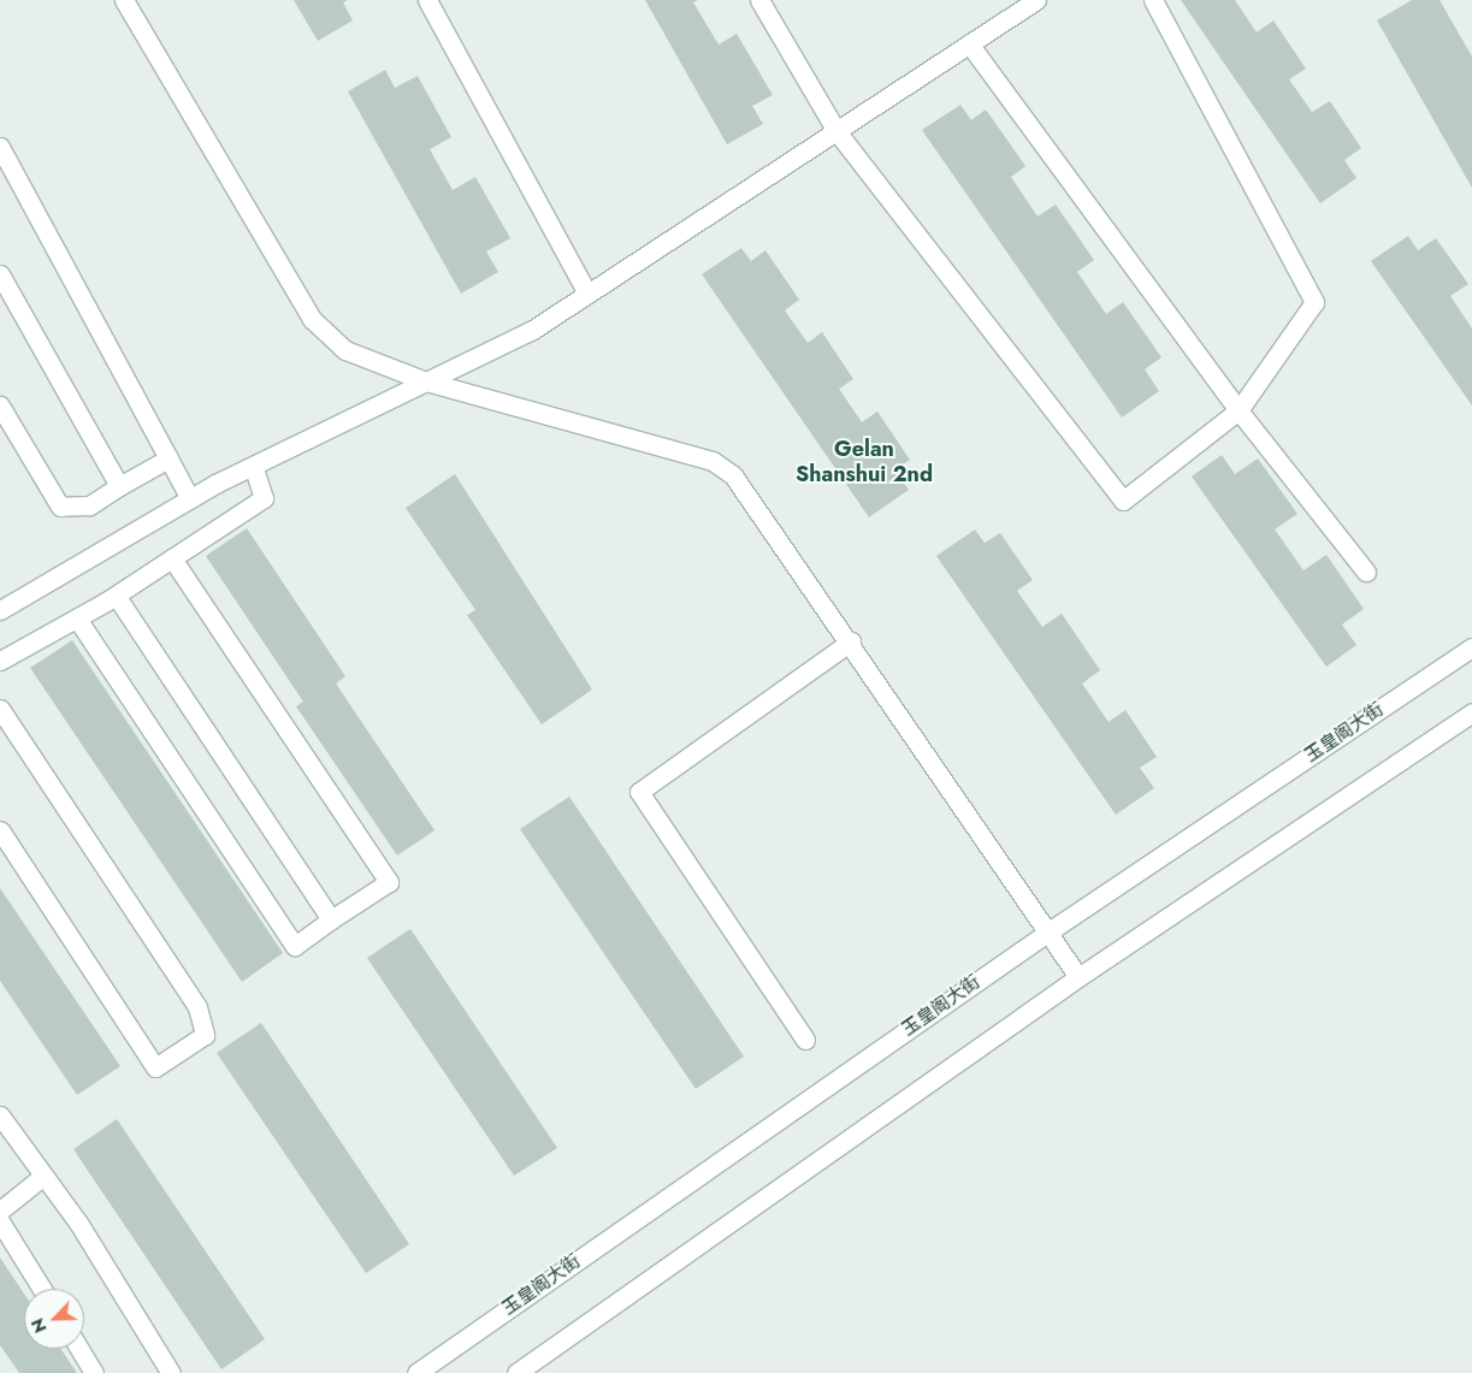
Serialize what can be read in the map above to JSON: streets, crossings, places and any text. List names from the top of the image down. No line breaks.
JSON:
{"streets":{"street":["玉皇阁大街"]},"districts":["Gelan Shanshui 2nd"],"north":"bottom left"}
